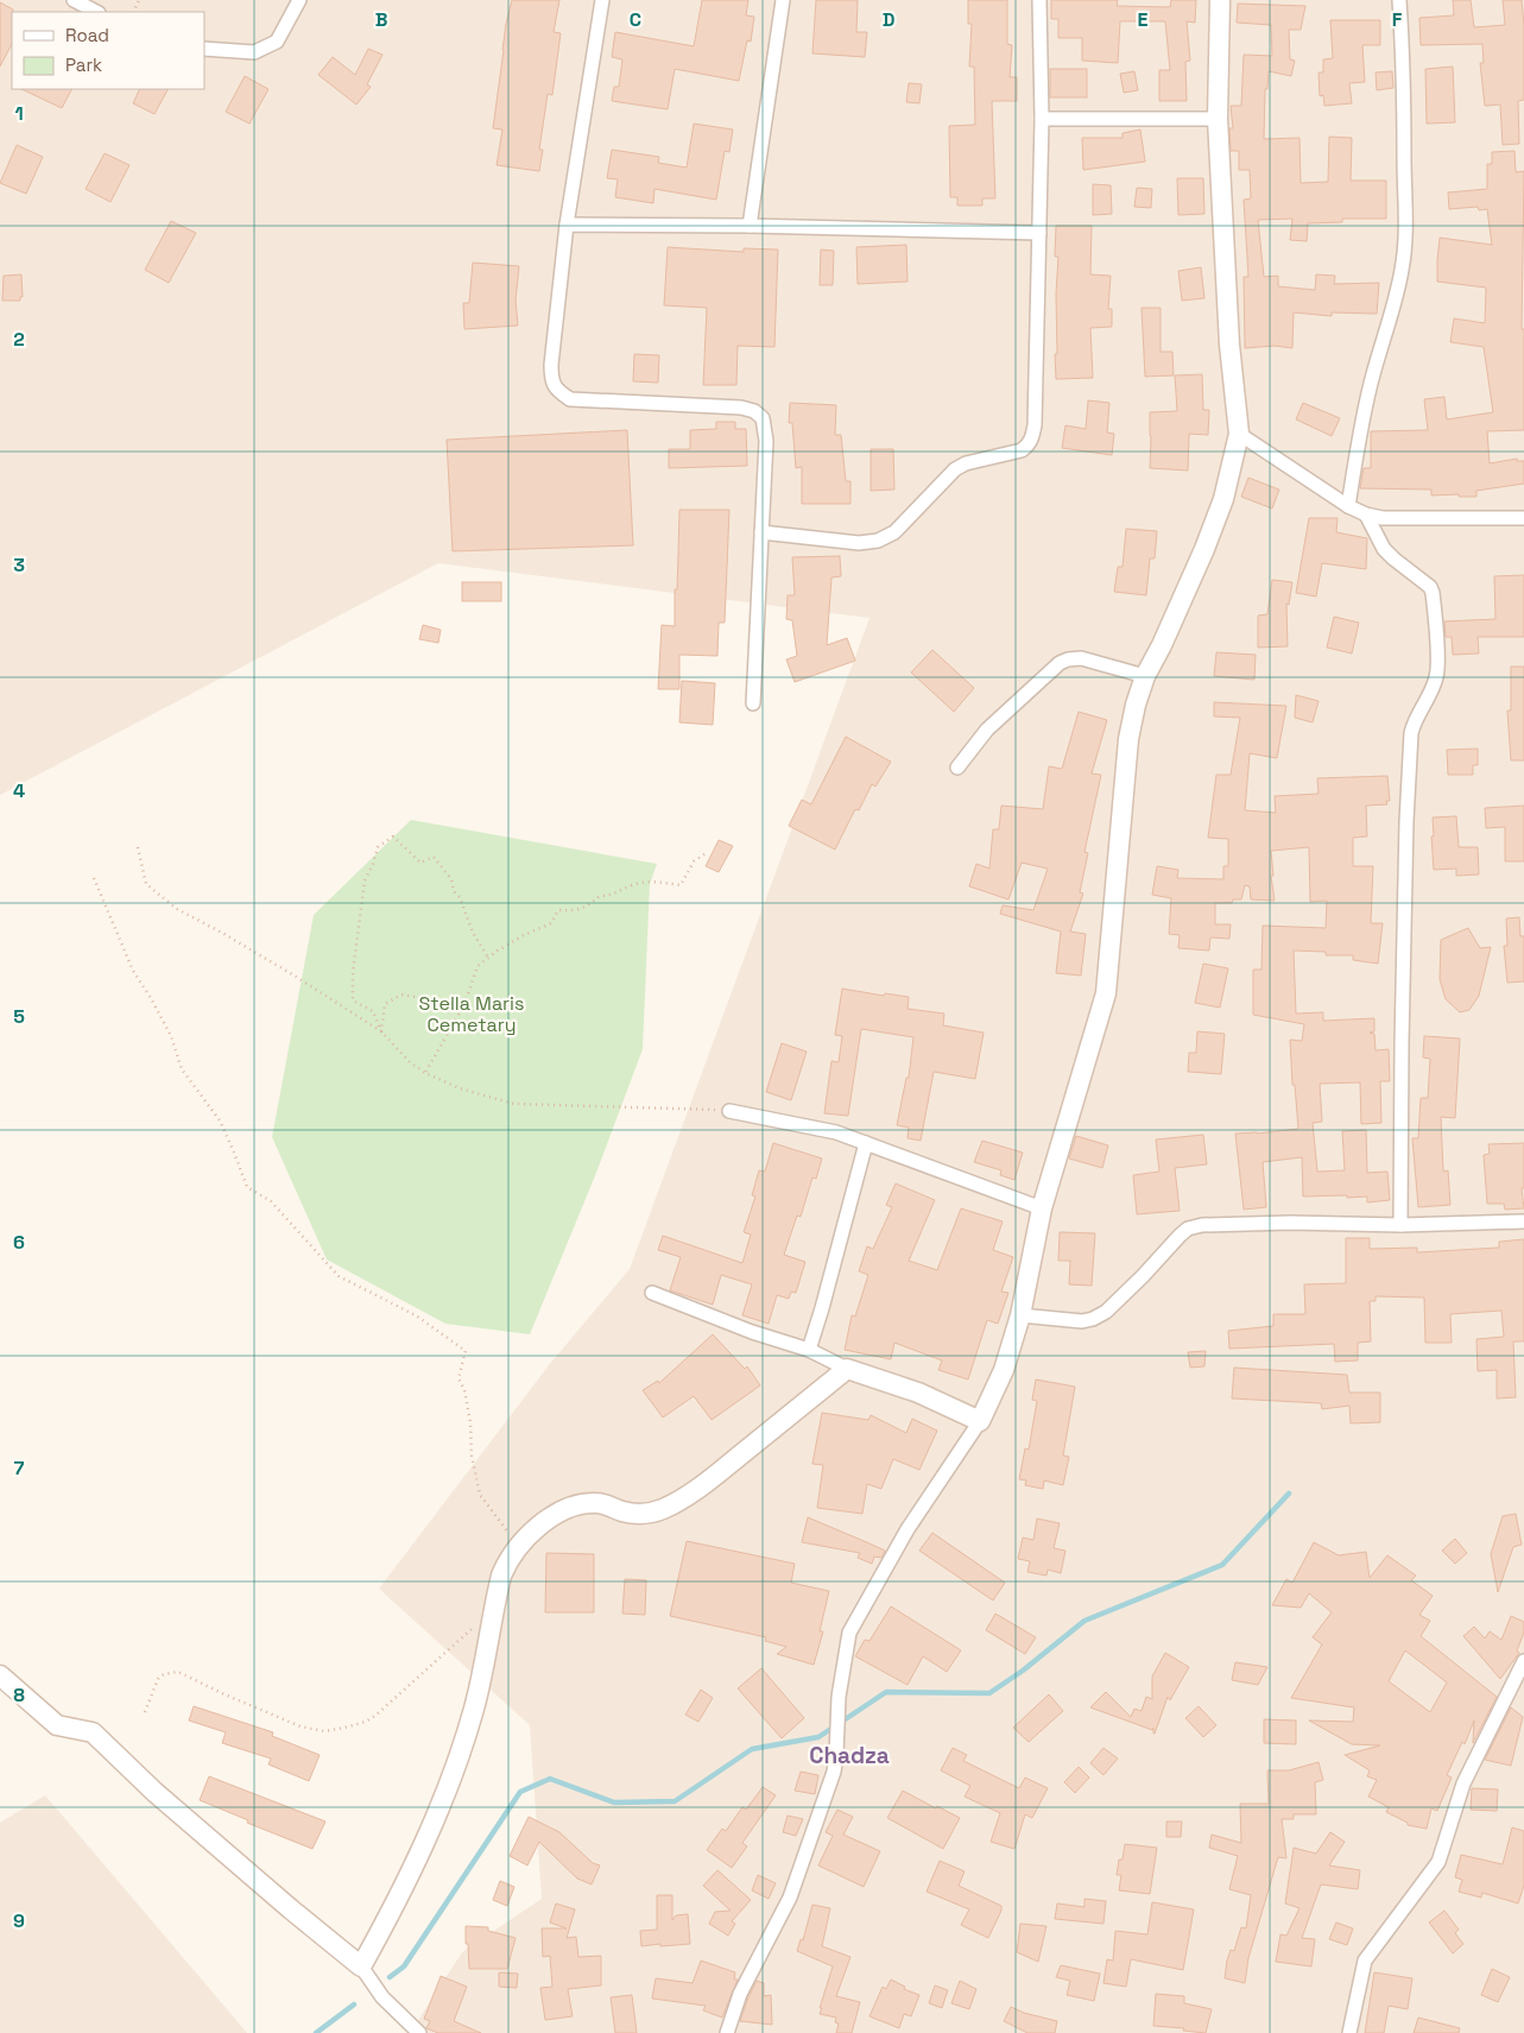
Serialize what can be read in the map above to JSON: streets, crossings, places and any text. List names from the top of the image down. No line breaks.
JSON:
{"districts":["Chadza"],"parks":["Stella Maris Cemetary"],"legend":["Road","Park"],"grid":{"columns":["B","C","D","E","F"],"rows":["1","2","3","4","5","6","7","8","9"]}}
